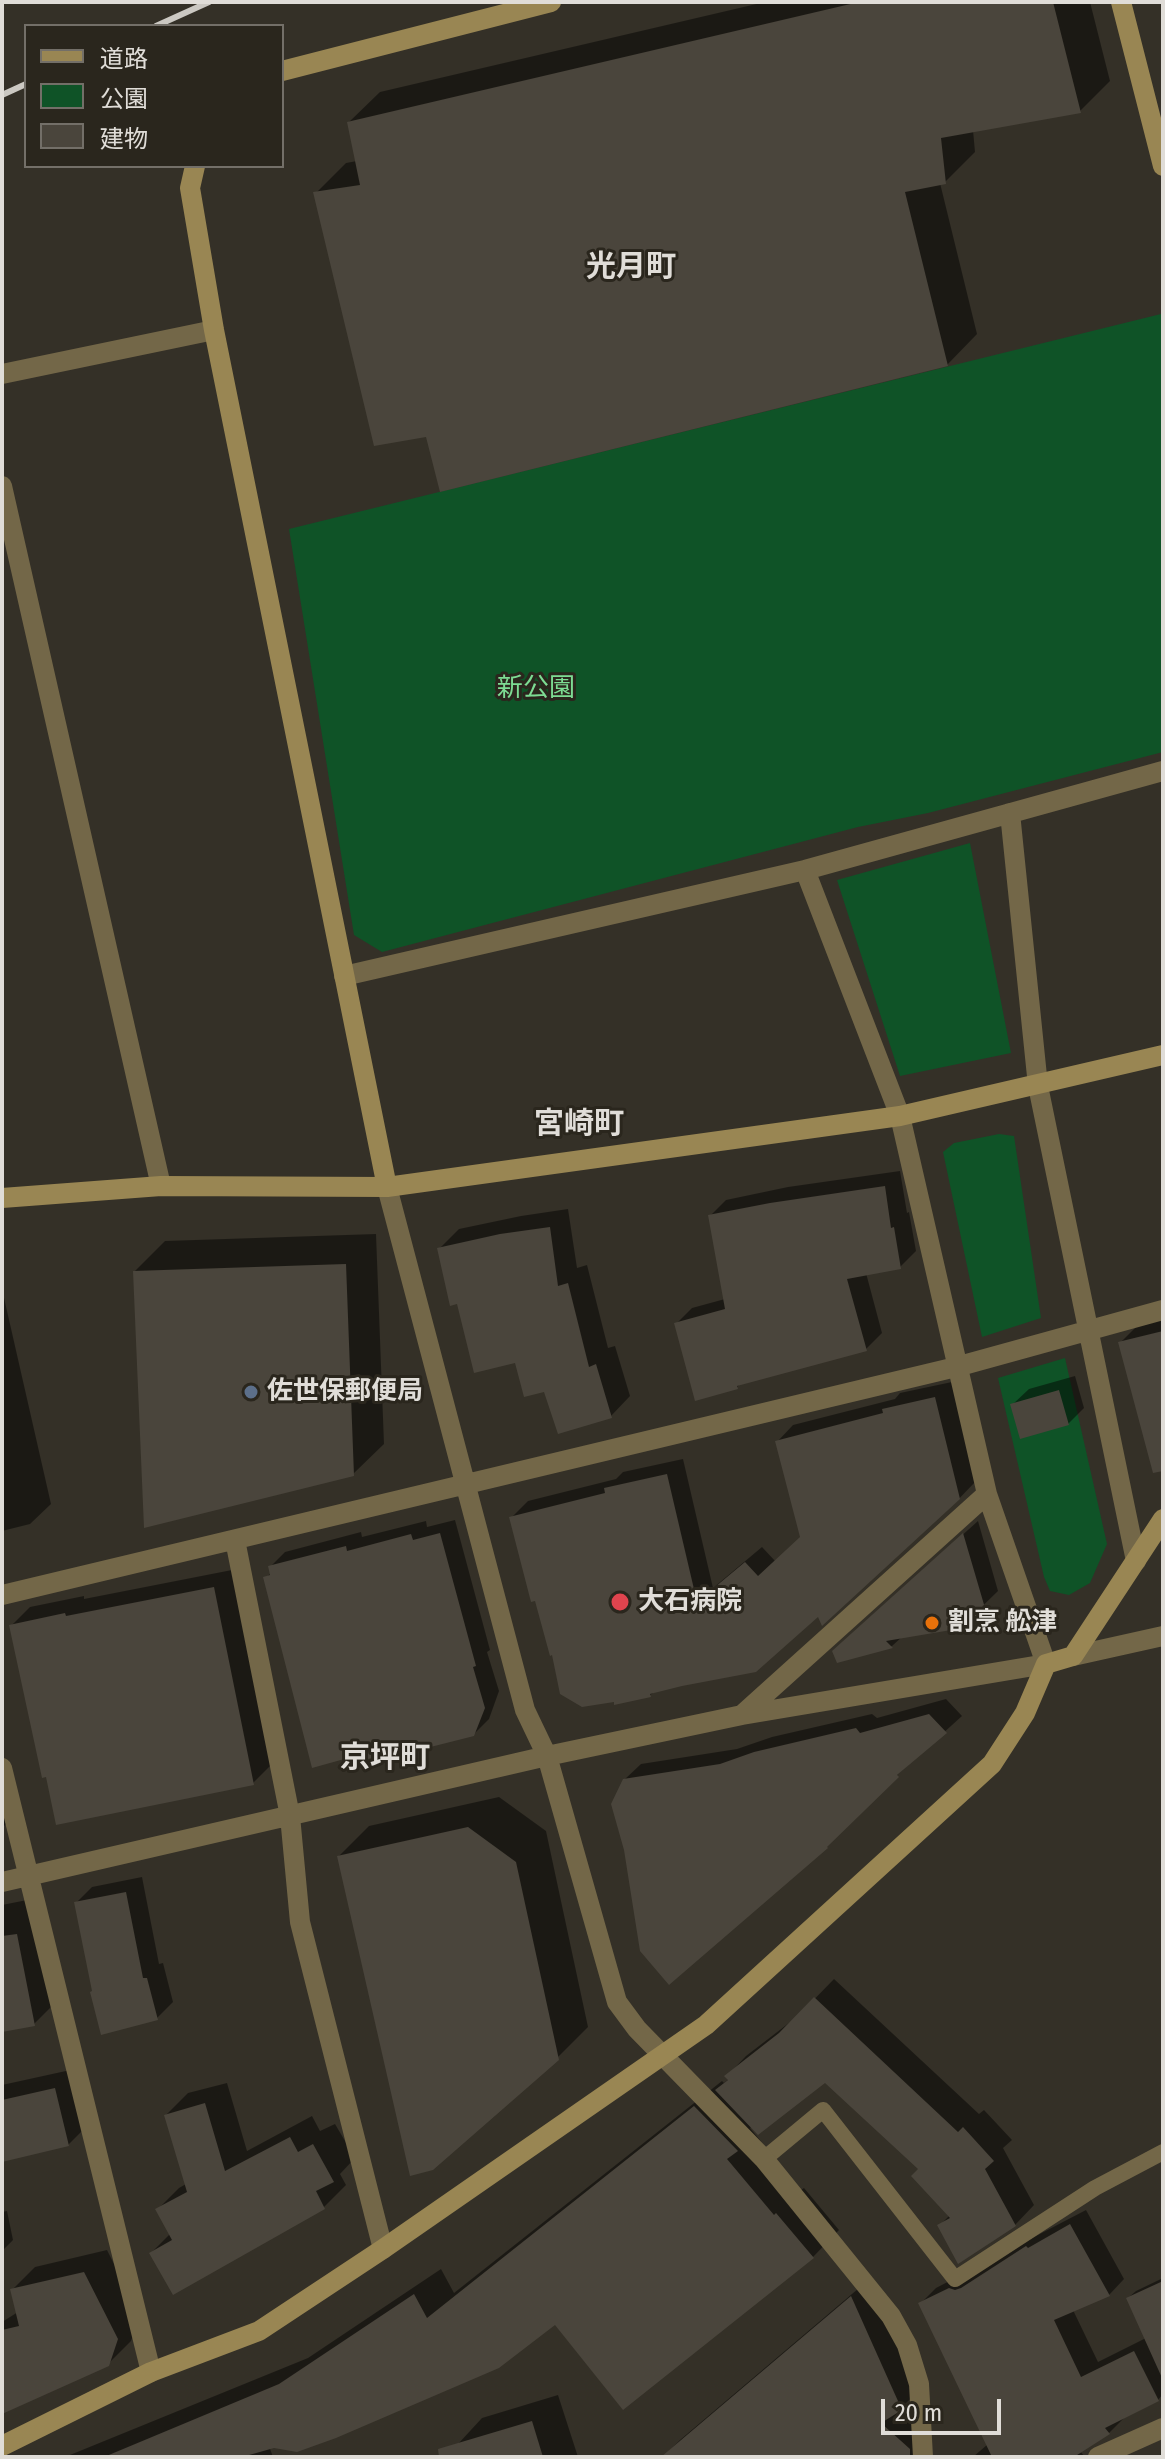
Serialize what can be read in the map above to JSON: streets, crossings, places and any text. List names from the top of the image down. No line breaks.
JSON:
{"districts":["光月町","宮崎町","京坪町"],"parks":["新公園"],"places":["佐世保郵便局","大石病院","割烹 舩津"],"legend":["道路","公園","建物"],"scale_bar":"20 m"}
